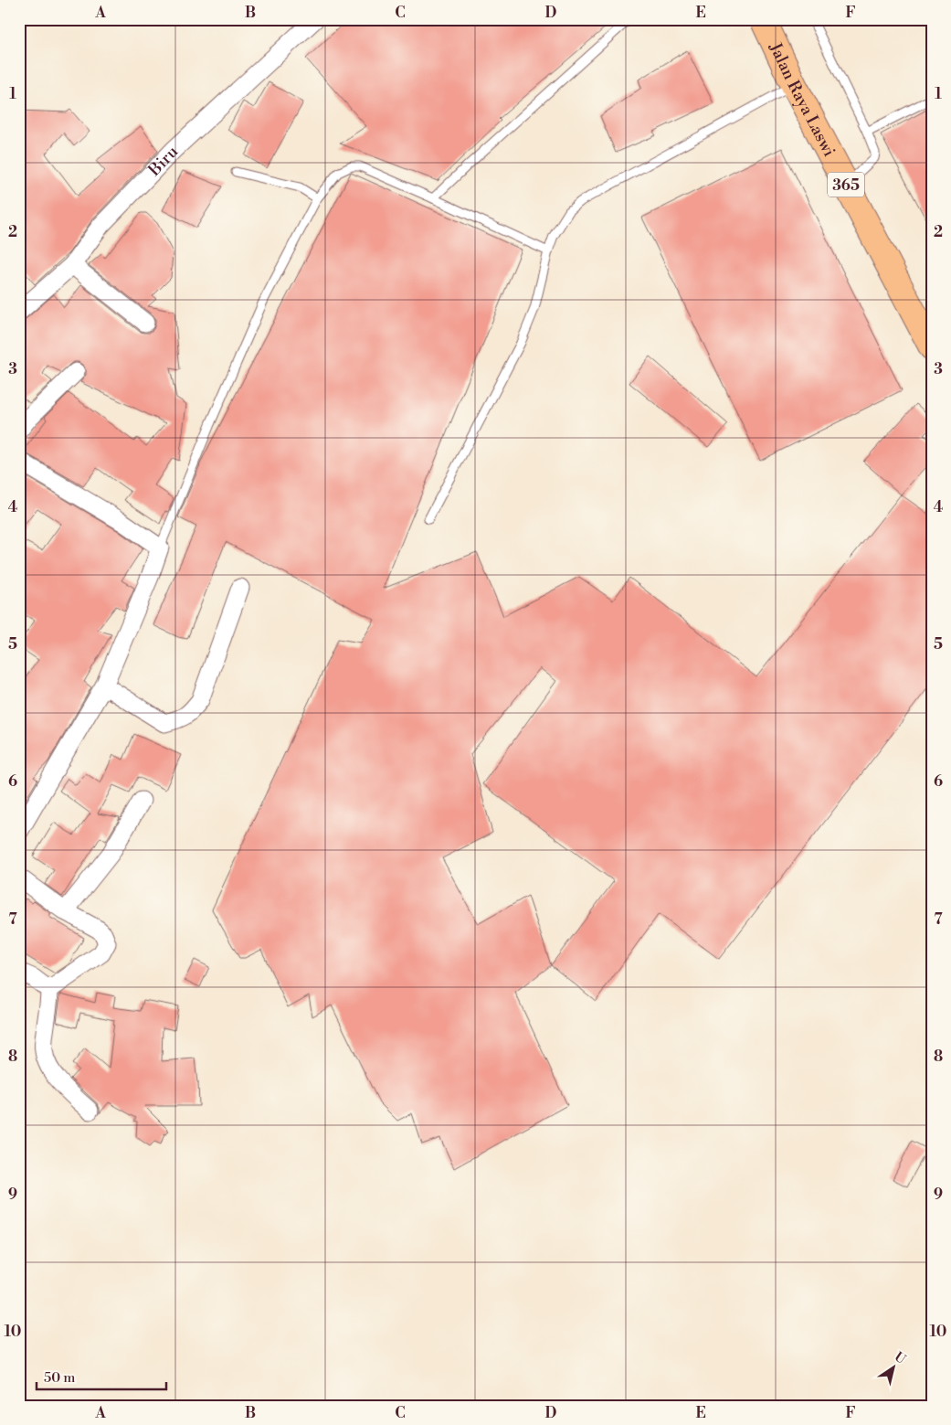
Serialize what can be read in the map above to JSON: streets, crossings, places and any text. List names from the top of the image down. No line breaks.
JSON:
{"streets":{"main road":["Jalan Raya Laswi","365"],"street":["Biru"]},"scale_bar":"50 m","north":"top right","grid":{"columns":["A","B","C","D","E","F"],"rows":["1","2","3","4","5","6","7","8","9","10"]}}
